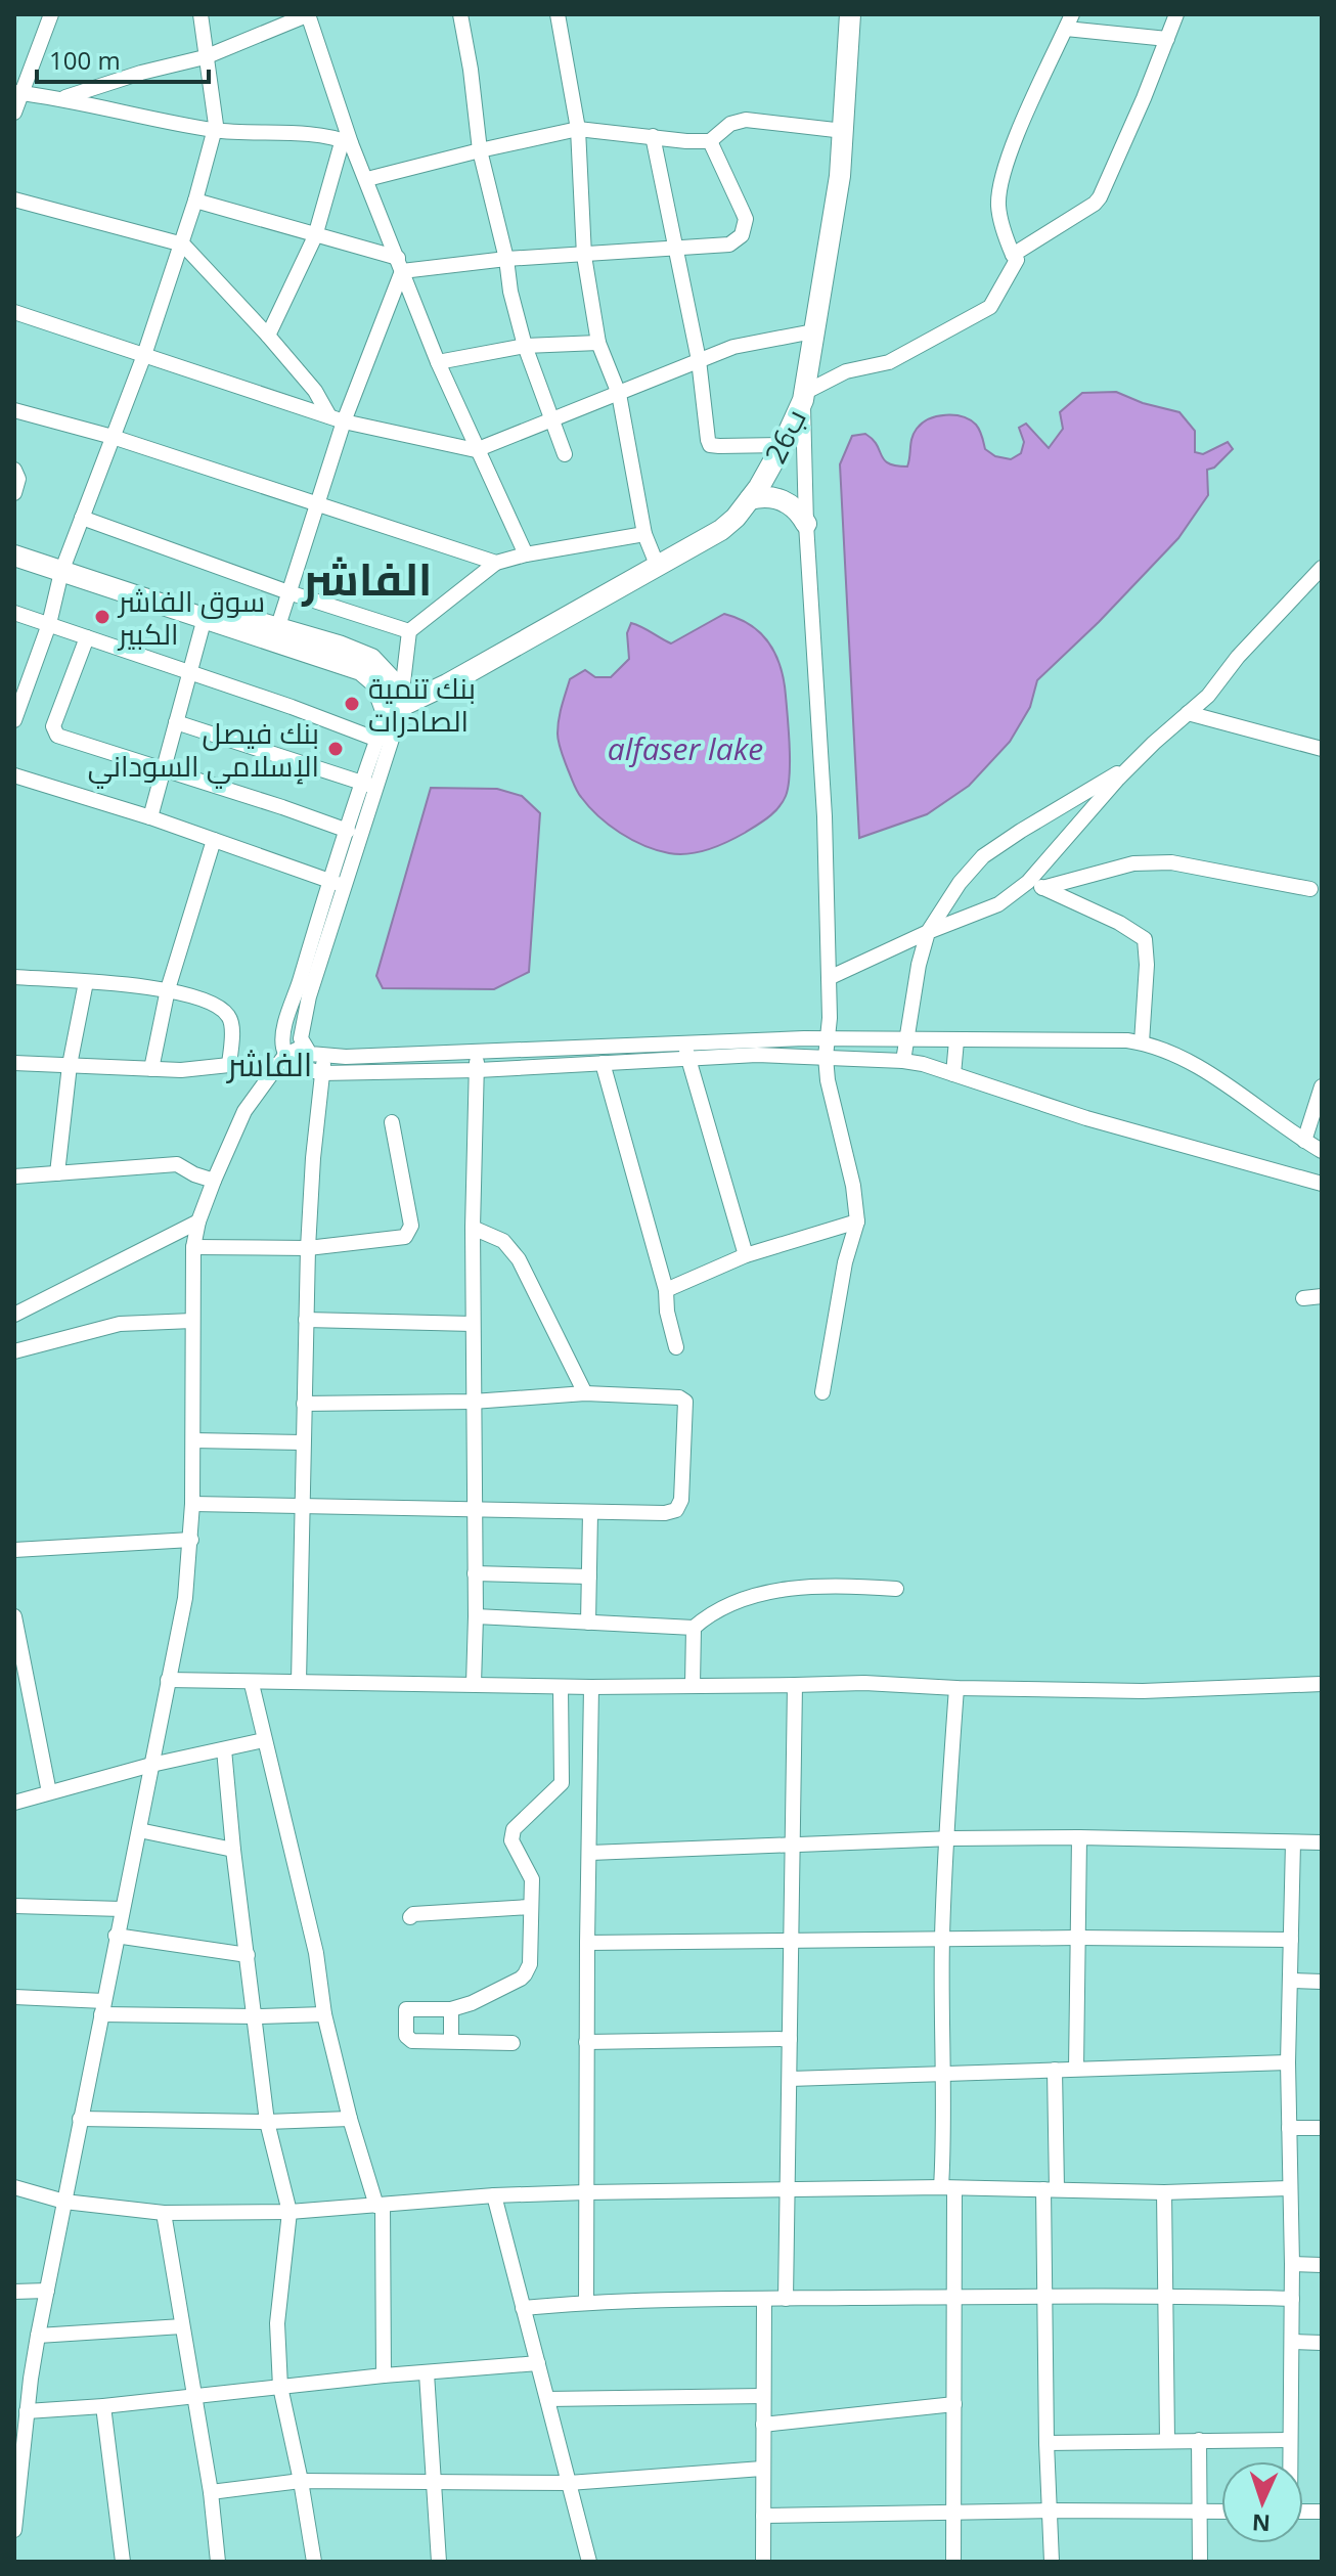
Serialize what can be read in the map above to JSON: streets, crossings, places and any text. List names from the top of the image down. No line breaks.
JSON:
{"streets":{"highway":["26ب"]},"districts":["الفاشر","الفاشر"],"water":["alfaser lake"],"places":["سوق الفاشر الكبير","بنك تنمية الصادرات","بنك فيصل الإسلامي السوداني"],"scale_bar":"100 m","north":"bottom"}
